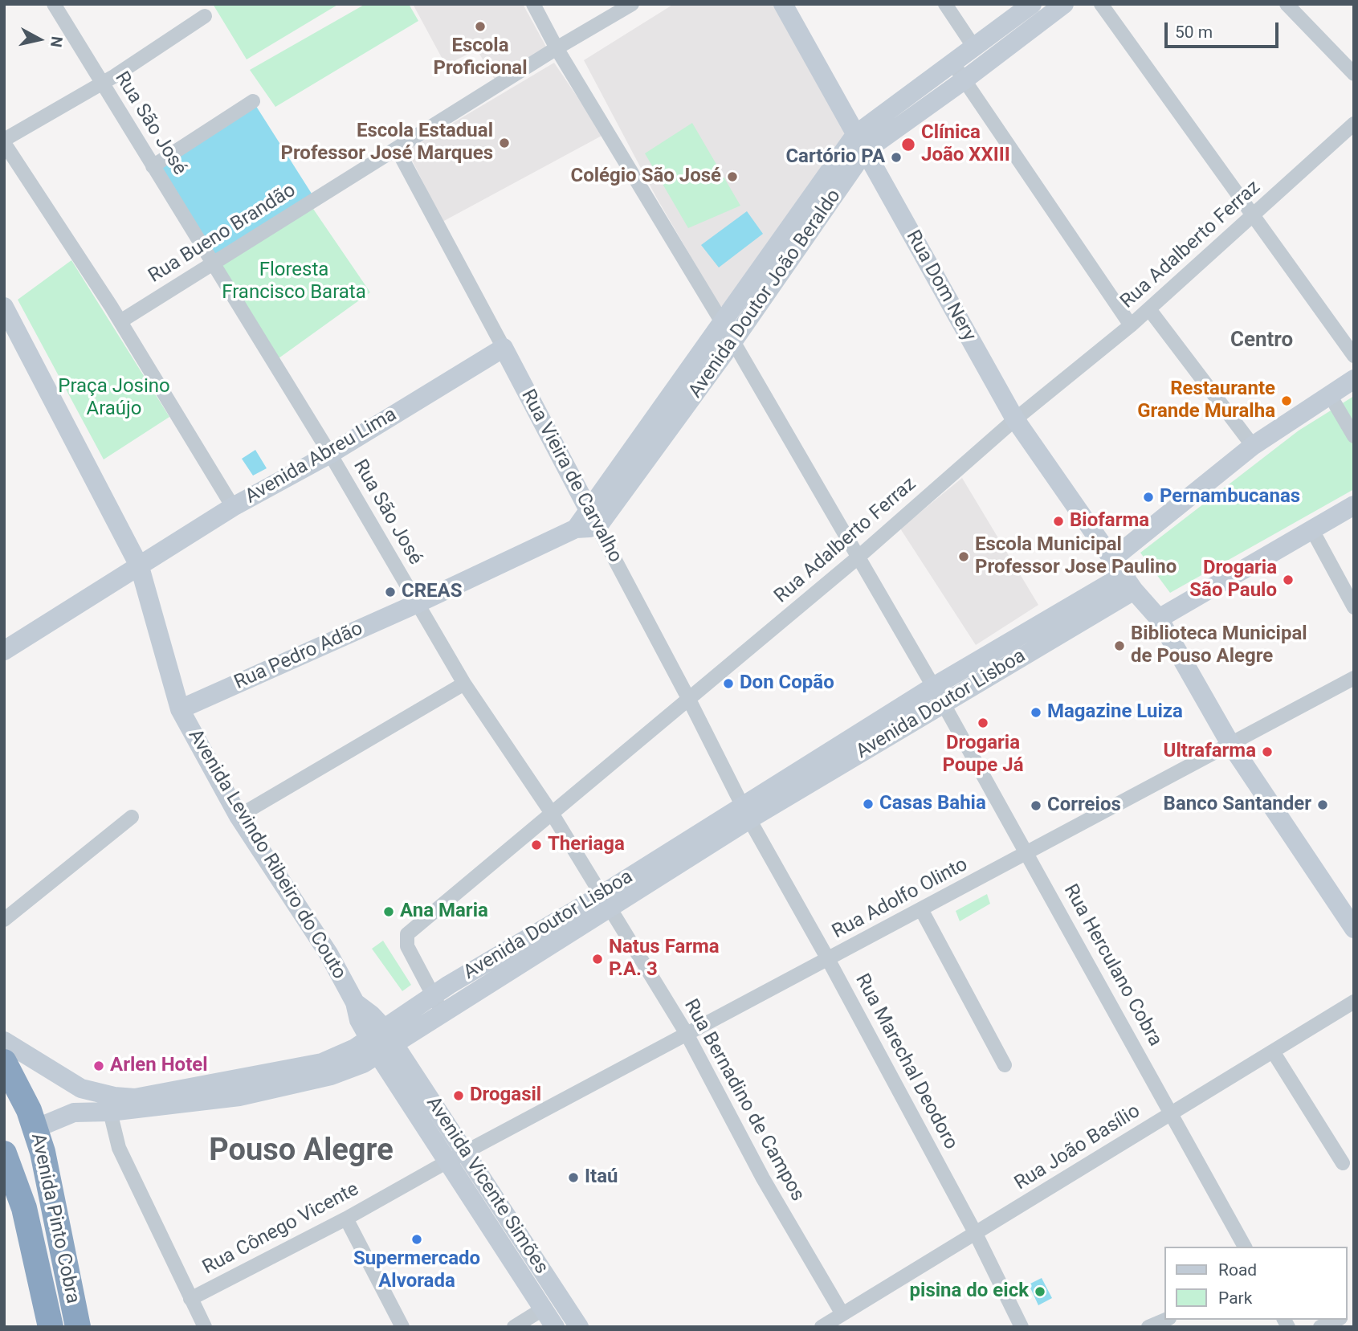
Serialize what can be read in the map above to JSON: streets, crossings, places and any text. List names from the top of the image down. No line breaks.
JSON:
{"streets":{"highway":["Avenida Pinto Cobra"],"main road":["Rua Dom Nery","Avenida Doutor João Beraldo","Avenida Abreu Lima","Rua Vieira de Carvalho","Rua Pedro Adão","Avenida Doutor Lisboa","Avenida Levindo Ribeiro do Couto","Avenida Vicente Simões"],"street":["Rua São José","Rua Bueno Brandão","Rua Adalberto Ferraz","Rua Adolfo Olinto","Rua Herculano Cobra","Rua Marechal Deodoro","Rua Bernadino de Campos","Rua João Basílio","Rua Cônego Vicente"]},"crossings":[["Rua São José","Rua Bueno Brandão"],["Rua São José","Rua Adalberto Ferraz"],["Rua São José","Avenida Abreu Lima"],["Rua São José","Rua Pedro Adão"],["Rua São José","Avenida Doutor Lisboa"],["Rua São José","Rua Bernadino de Campos"],["Rua Bueno Brandão","Rua Vieira de Carvalho"],["Rua Bueno Brandão","Rua Herculano Cobra"],["Rua Adalberto Ferraz","Rua Dom Nery"],["Rua Adalberto Ferraz","Rua Vieira de Carvalho"],["Rua Adalberto Ferraz","Avenida Doutor Lisboa"],["Rua Adalberto Ferraz","Rua Herculano Cobra"],["Rua Dom Nery","Avenida Doutor João Beraldo"],["Rua Dom Nery","Avenida Doutor Lisboa"],["Rua Dom Nery","Rua Adolfo Olinto"],["Avenida Doutor João Beraldo","Rua Vieira de Carvalho"],["Avenida Doutor João Beraldo","Rua Pedro Adão"],["Avenida Doutor João Beraldo","Rua Herculano Cobra"],["Avenida Abreu Lima","Rua Vieira de Carvalho"],["Avenida Abreu Lima","Avenida Levindo Ribeiro do Couto"],["Rua Vieira de Carvalho","Rua Pedro Adão"],["Rua Vieira de Carvalho","Avenida Doutor Lisboa"],["Rua Vieira de Carvalho","Rua Marechal Deodoro"],["Rua Pedro Adão","Avenida Levindo Ribeiro do Couto"],["Avenida Doutor Lisboa","Avenida Levindo Ribeiro do Couto"],["Avenida Doutor Lisboa","Rua Herculano Cobra"],["Avenida Doutor Lisboa","Rua Marechal Deodoro"],["Avenida Doutor Lisboa","Rua Bernadino de Campos"],["Avenida Doutor Lisboa","Avenida Vicente Simões"],["Avenida Levindo Ribeiro do Couto","Avenida Vicente Simões"],["Rua Adolfo Olinto","Rua Herculano Cobra"],["Rua Adolfo Olinto","Rua Marechal Deodoro"],["Rua Adolfo Olinto","Rua Bernadino de Campos"],["Rua Adolfo Olinto","Avenida Vicente Simões"],["Rua Adolfo Olinto","Rua Cônego Vicente"],["Rua Herculano Cobra","Rua João Basílio"],["Rua Marechal Deodoro","Rua João Basílio"],["Rua Bernadino de Campos","Rua João Basílio"],["Avenida Vicente Simões","Rua Cônego Vicente"]],"districts":["Centro","Pouso Alegre"],"parks":["Floresta Francisco Barata","Praça Josino Araújo"],"places":["Escola Proficional","Escola Estadual Professor José Marques","Clínica João XXIII","Cartório PA","Colégio São José","Restaurante Grande Muralha","Pernambucanas","Biofarma","Escola Municipal Professor Jose Paulino","Drogaria São Paulo","CREAS","Biblioteca Municipal de Pouso Alegre","Don Copão","Magazine Luiza","Drogaria Poupe Já","Ultrafarma","Casas Bahia","Banco Santander","Correios","Theriaga","Ana Maria","Natus Farma P.A. 3","Arlen Hotel","Drogasil","Itaú","Supermercado Alvorada","pisina do eick"],"legend":["Road","Park"],"scale_bar":"50 m","north":"right"}
